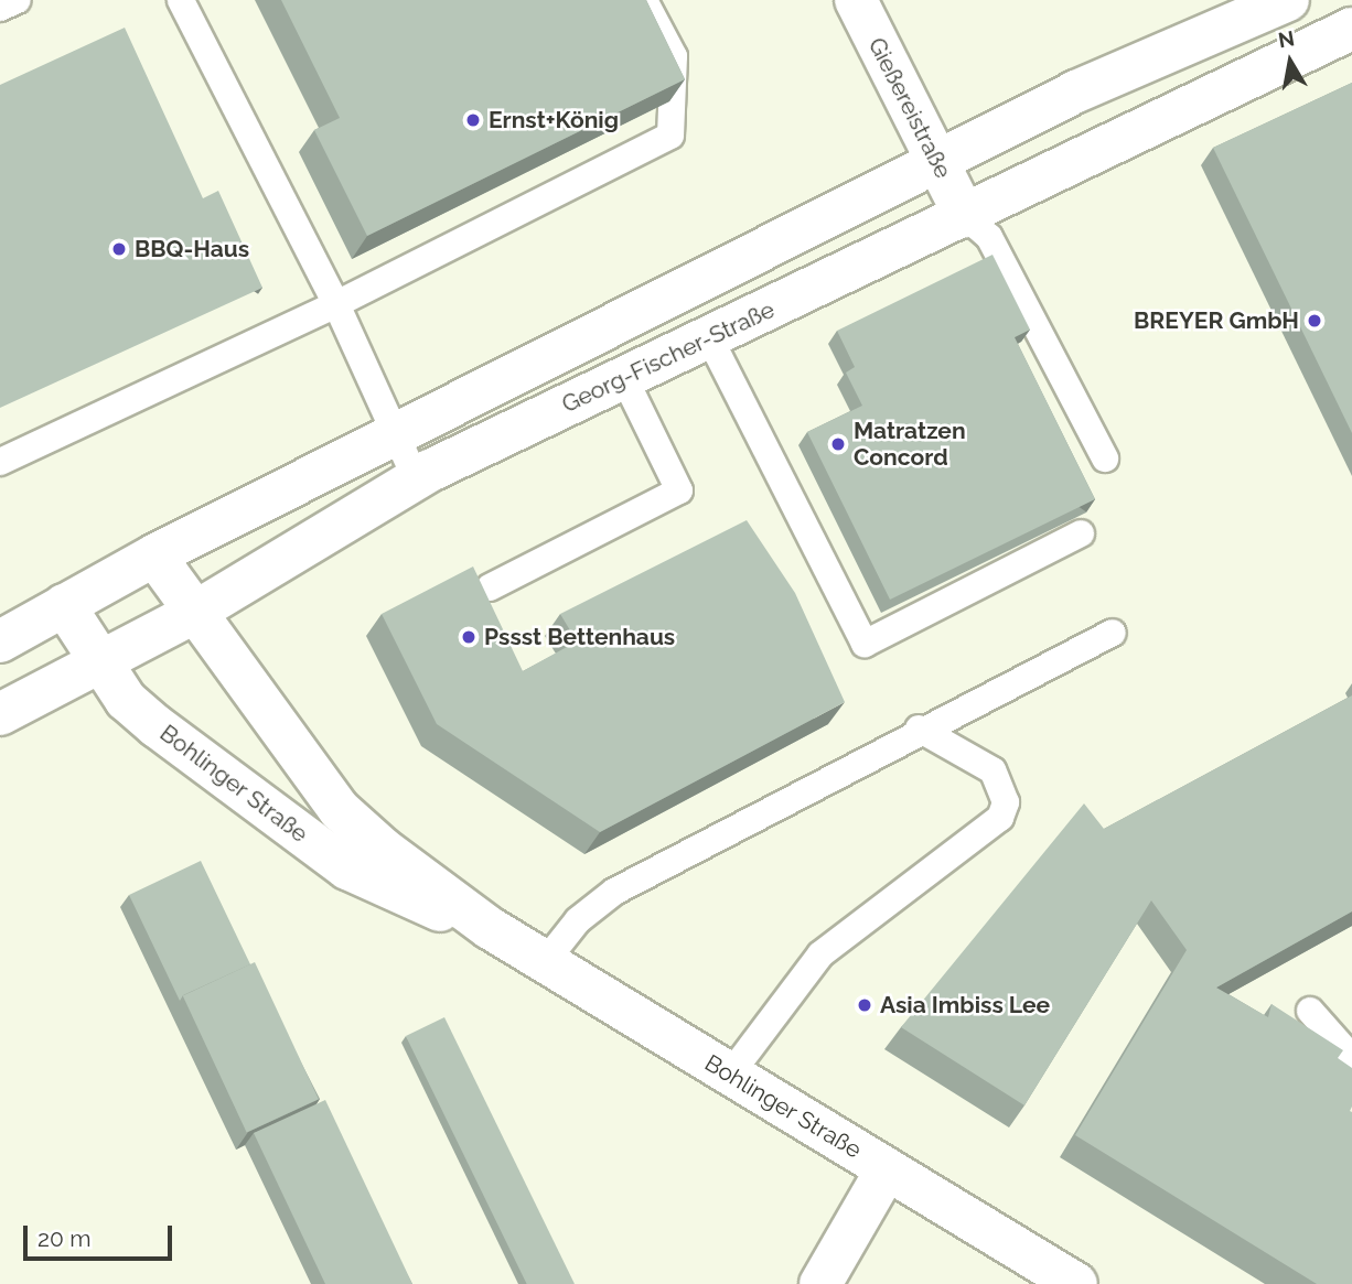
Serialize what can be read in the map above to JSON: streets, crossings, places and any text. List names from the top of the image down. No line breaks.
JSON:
{"streets":{"main road":["Gießereistraße","Georg-Fischer-Straße","Bohlinger Straße"]},"crossings":[["Gießereistraße","Georg-Fischer-Straße"],["Georg-Fischer-Straße","Bohlinger Straße"]],"places":["Ernst+König","BBQ-Haus","BREYER GmbH","Matratzen Concord","Pssst Bettenhaus","Asia Imbiss Lee"],"scale_bar":"20 m","north":"top"}
